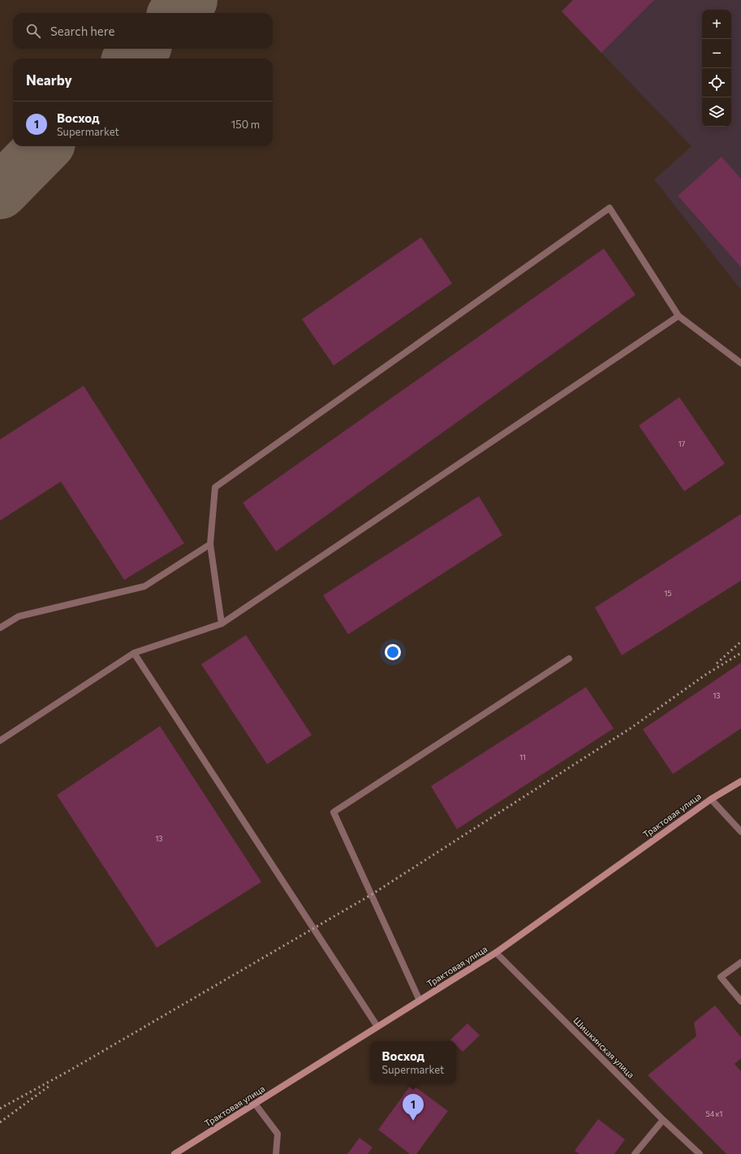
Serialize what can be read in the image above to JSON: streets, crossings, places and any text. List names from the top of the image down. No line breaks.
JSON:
{"streets":{"main road":["Трактовая улица"],"street":["Шишкинская улица"]},"crossings":[["Трактовая улица","Шишкинская улица"]],"house_numbers":["17","15","13","11","13","54 к1"],"page":{"map_buttons":["+","−"],"search":"Search here","heading":"Nearby","list":[{"mark":"1","name":"Восход","note":"Supermarket","value":"150 m"}],"popup":["Восход","Supermarket"],"pins":"1"}}
